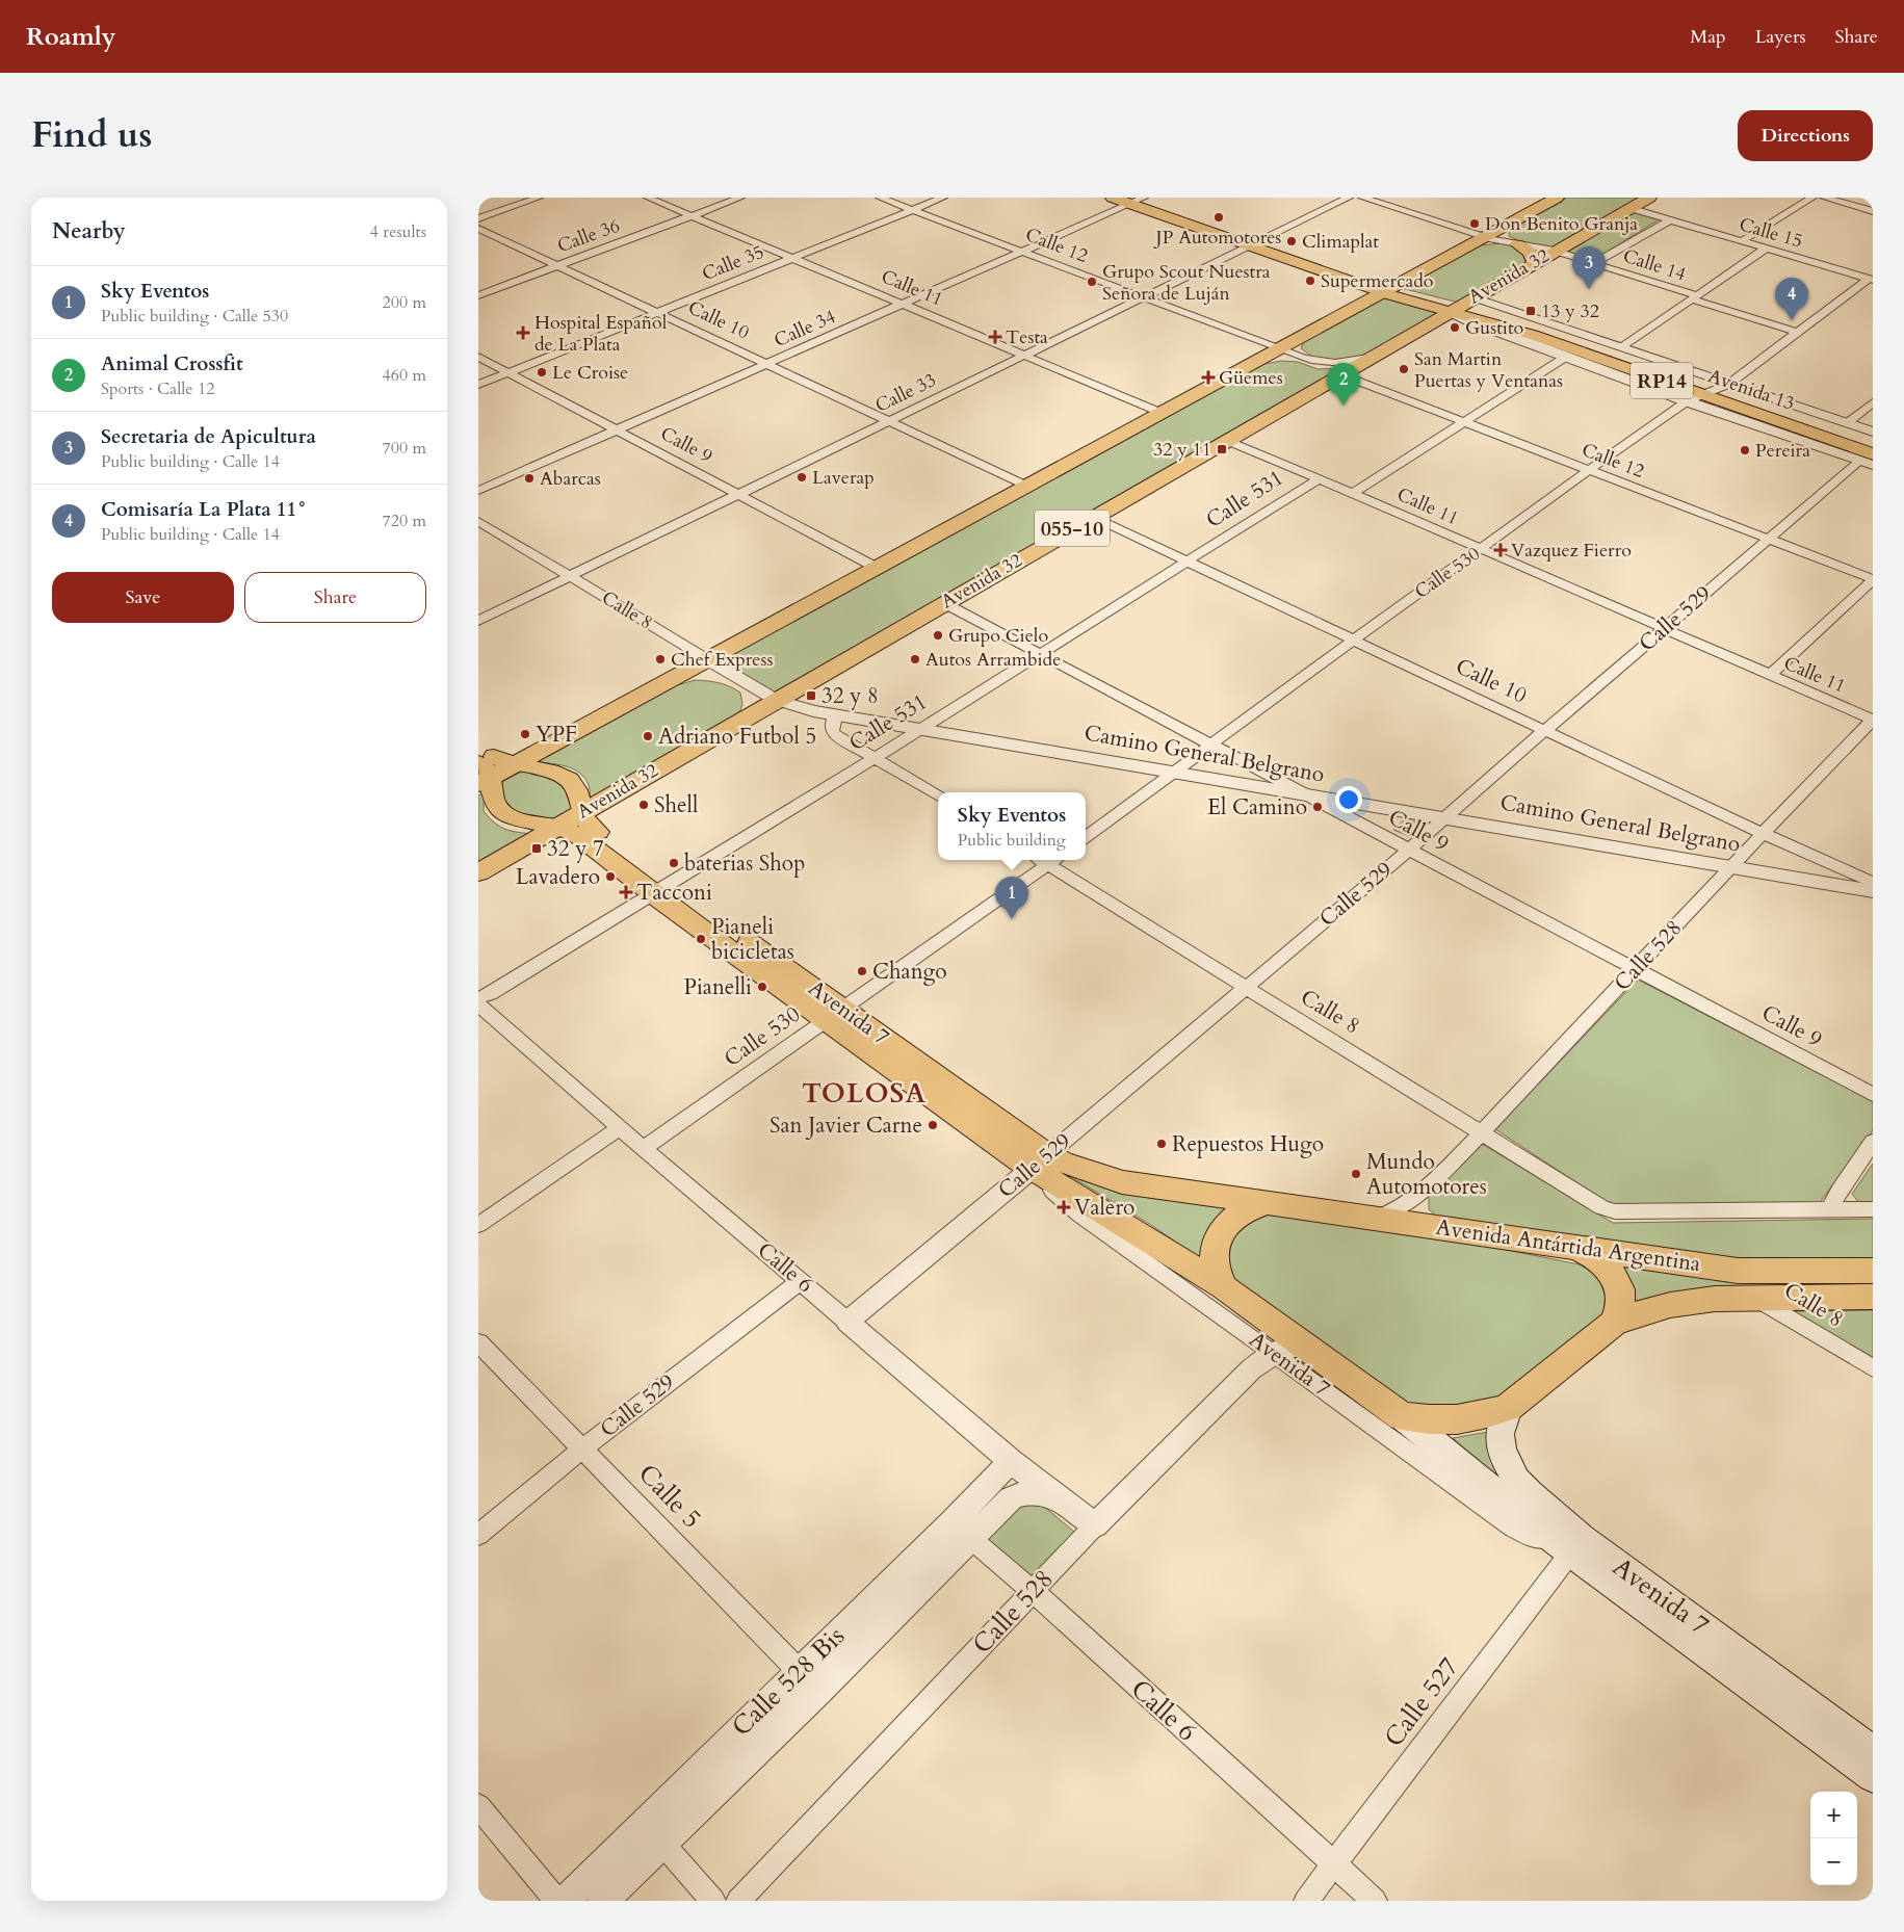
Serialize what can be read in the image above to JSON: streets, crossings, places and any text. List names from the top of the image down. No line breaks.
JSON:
{"streets":{"highway":["Avenida 32","055-10"],"main road":["RP14","Avenida 13","Avenida 7","Avenida Antártida Argentina"],"street":["Calle 15","Calle 36","Calle 12","Calle 35","Calle 14","Calle 11","Calle 10","Calle 34","Calle 33","Calle 9","Calle 531","Calle 530","Calle 8","Calle 529","Camino General Belgrano","Calle 528","Calle 6","Calle 5","Calle 528 Bis","Calle 527"]},"crossings":[["Calle 15","Avenida 32"],["Calle 15","Calle 530"],["Calle 36","Calle 11"],["Calle 36","Calle 10"],["Calle 12","Calle 35"],["Calle 12","Avenida 32"],["Calle 12","Calle 34"],["Calle 12","Calle 33"],["Calle 12","055-10"],["Calle 12","Calle 530"],["Calle 12","Calle 529"],["Calle 35","Calle 11"],["Calle 35","Calle 10"],["Calle 35","Calle 9"],["Calle 14","Avenida 32"],["Calle 14","055-10"],["Calle 14","Calle 530"],["Avenida 32","Calle 11"],["Avenida 32","Calle 10"],["Avenida 32","Avenida 13"],["Avenida 32","Calle 9"],["Avenida 32","Calle 8"],["Avenida 32","Camino General Belgrano"],["Avenida 32","Avenida 7"],["Calle 11","Calle 34"],["Calle 11","Calle 33"],["Calle 11","Calle 531"],["Calle 11","055-10"],["Calle 11","Calle 530"],["Calle 11","Calle 529"],["Calle 11","Calle 528"],["Calle 10","Calle 34"],["Calle 10","Calle 33"],["Calle 10","Calle 531"],["Calle 10","055-10"],["Calle 10","Calle 530"],["Calle 10","Calle 529"],["Calle 10","Calle 528"],["Calle 34","Avenida 13"],["Calle 34","Calle 9"],["Avenida 13","Calle 33"],["Avenida 13","055-10"],["Avenida 13","Calle 530"],["Avenida 13","Calle 529"],["Calle 33","Calle 9"],["Calle 33","Calle 8"],["Calle 9","Calle 531"],["Calle 9","055-10"],["Calle 9","Calle 530"],["Calle 9","Calle 529"],["Calle 9","Camino General Belgrano"],["Calle 9","Calle 528"],["Calle 531","Camino General Belgrano"],["Calle 531","Avenida 7"],["055-10","Calle 8"],["055-10","Avenida 7"],["Calle 530","Calle 8"],["Calle 530","Camino General Belgrano"],["Calle 530","Avenida 7"],["Calle 530","Calle 6"],["Calle 8","Calle 529"],["Calle 8","Camino General Belgrano"],["Calle 8","Calle 528"],["Calle 8","Avenida Antártida Argentina"],["Calle 529","Camino General Belgrano"],["Calle 529","Avenida 7"],["Calle 529","Calle 6"],["Calle 529","Calle 5"],["Camino General Belgrano","Calle 528"],["Calle 528","Avenida 7"],["Calle 528","Avenida Antártida Argentina"],["Calle 528","Calle 6"],["Avenida 7","Avenida Antártida Argentina"],["Avenida 7","Calle 527"],["Calle 6","Calle 528 Bis"],["Calle 6","Calle 527"],["Calle 5","Calle 528 Bis"]],"districts":["TOLOSA"],"places":{"other":["JP Automotores","Don Benito Granja","Climaplat","Supermercado","Grupo Scout Nuestra Señora de Luján","Gustito","San Martin Puertas y Ventanas","Le Croise","Pereira","Laverap","Abarcas","Grupo Cielo","Chef Express","Autos Arrambide","YPF","Adriano Futbol 5","Shell","El Camino","baterias Shop","Lavadero","Pianeli bicicletas","Chango","Pianelli","San Javier Carne","Repuestos Hugo","Mundo Automotores"],"transit":["13 y 32","32 y 11","32 y 8","32 y 7"],"health":["Hospital Español de La Plata","Testa","Güemes","Vazquez Fierro","Tacconi","Valero"]},"page":{"header":"Roamly","nav":["Map","Layers","Share"],"title":"Find us","buttons":["Directions",["Save","Share"]],"heading":["Nearby","4 results"],"pins":["3","4","2","1"],"list":[{"mark":"1","name":"Sky Eventos","note":"Public building · Calle 530","value":"200 m"},{"mark":"2","name":"Animal Crossfit","note":"Sports · Calle 12","value":"460 m"},{"mark":"3","name":"Secretaria de Apicultura","note":"Public building · Calle 14","value":"700 m"},{"mark":"4","name":"Comisaría La Plata 11°","note":"Public building · Calle 14","value":"720 m"}],"popup":["Sky Eventos","Public building"],"map_buttons":["+","−"]}}
